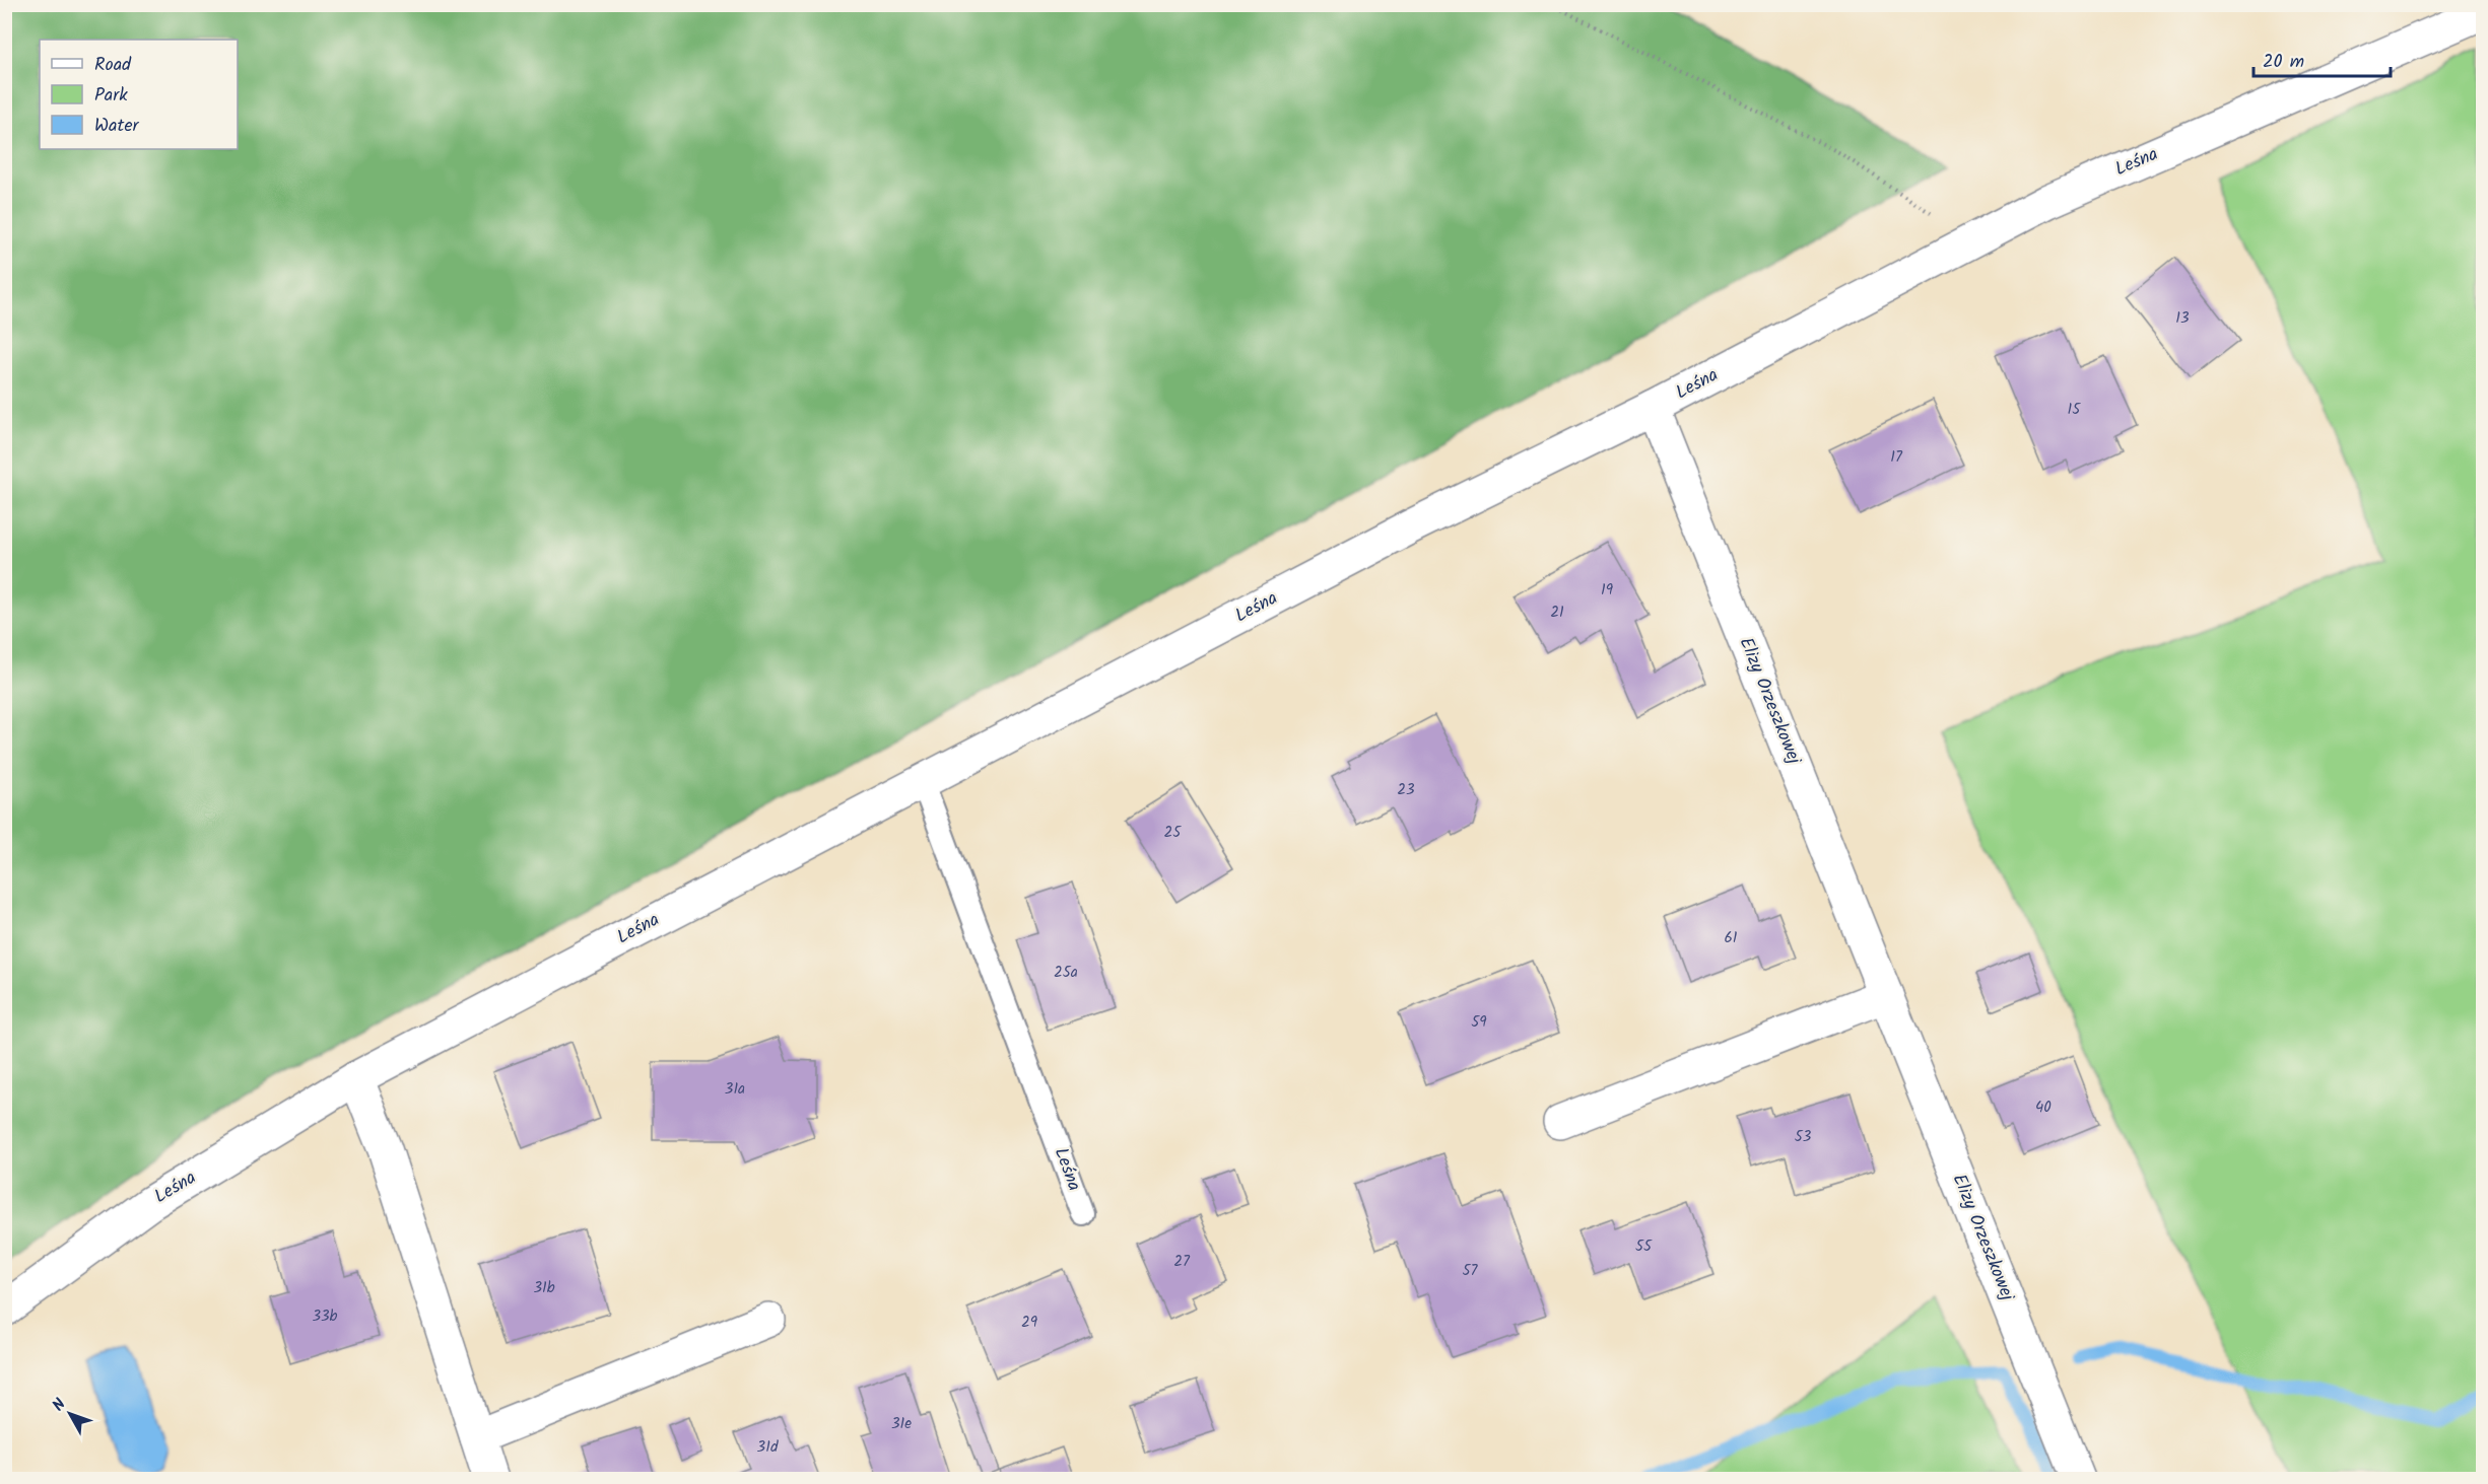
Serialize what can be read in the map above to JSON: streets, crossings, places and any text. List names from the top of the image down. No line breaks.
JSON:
{"streets":{"street":["Leśna","Elizy Orzeszkowej"]},"crossings":[["Leśna","Elizy Orzeszkowej"]],"house_numbers":["13","15","17","19","21","23","25","61","25a","59","31a","40","53","55","27","57","31b","33b","29","31e","31d"],"legend":["Road","Park","Water"],"scale_bar":"20 m","north":"top left"}
